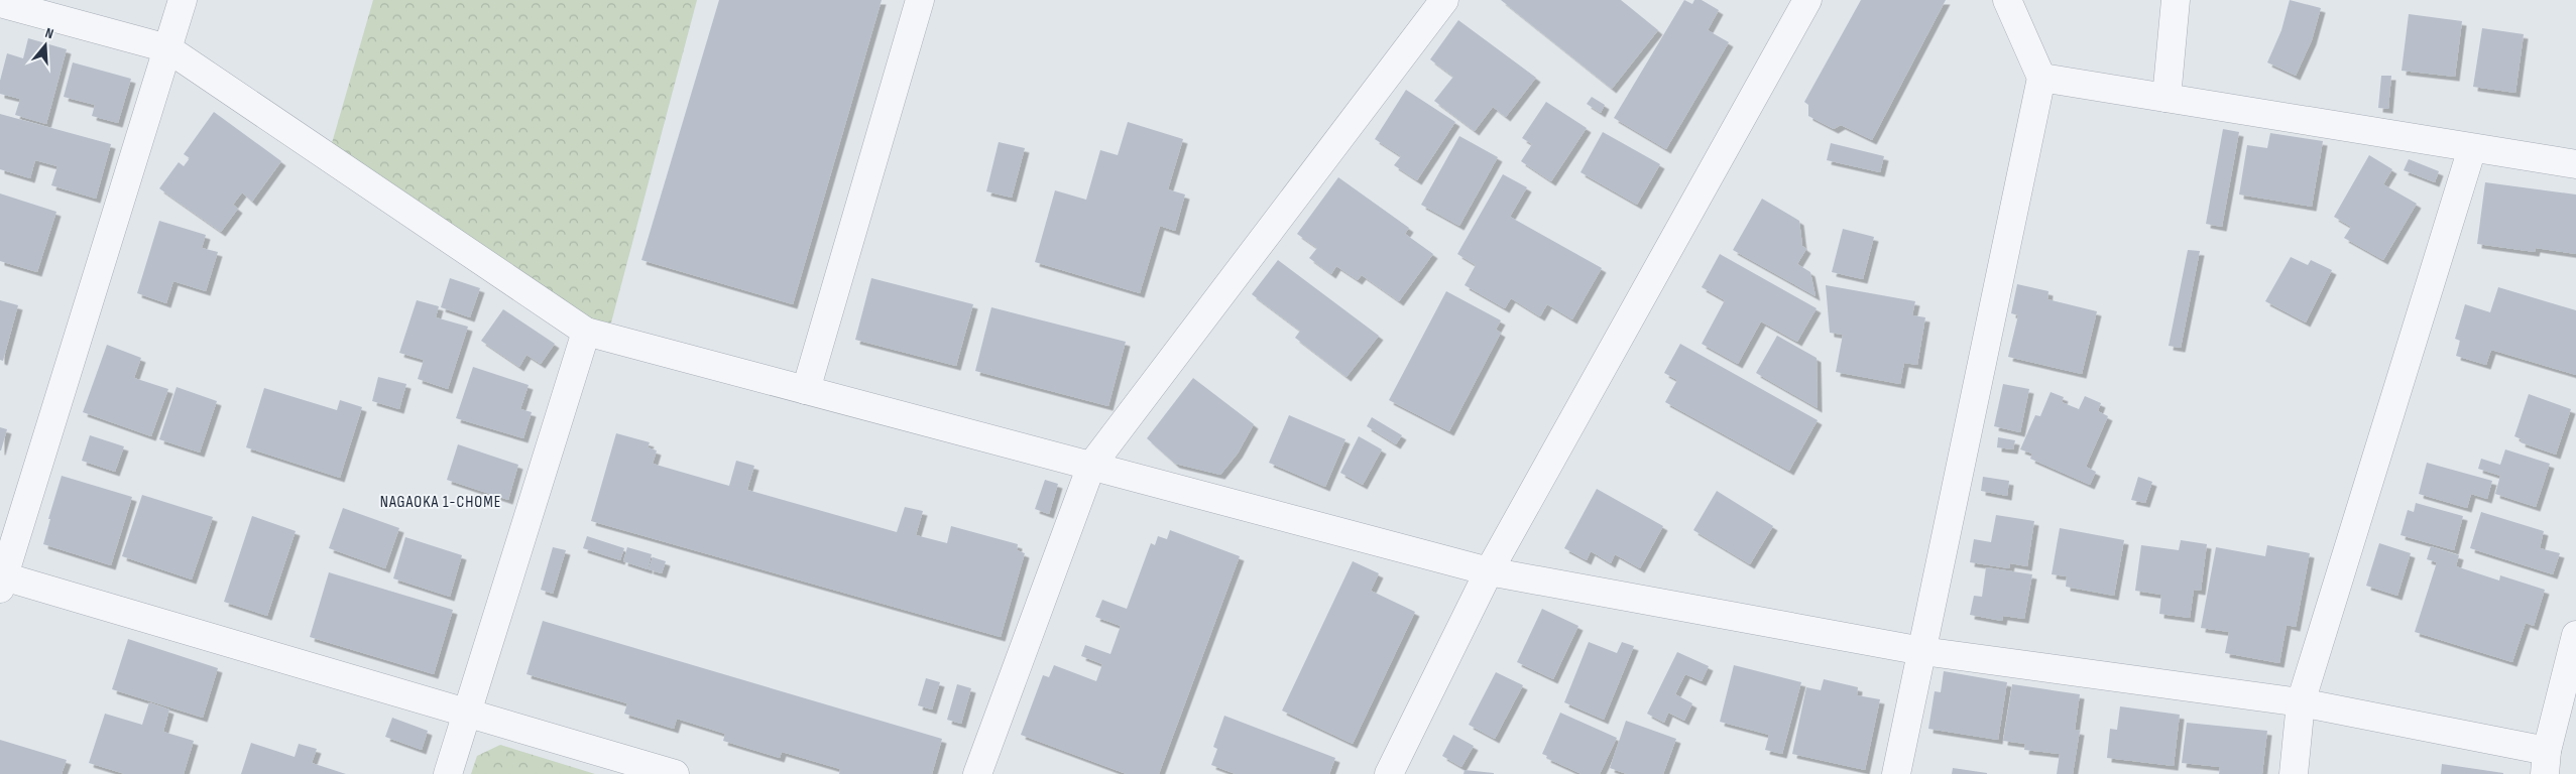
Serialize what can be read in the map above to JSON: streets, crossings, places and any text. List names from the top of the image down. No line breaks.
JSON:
{"districts":["NAGAOKA 1-CHOME"],"north":"top"}
